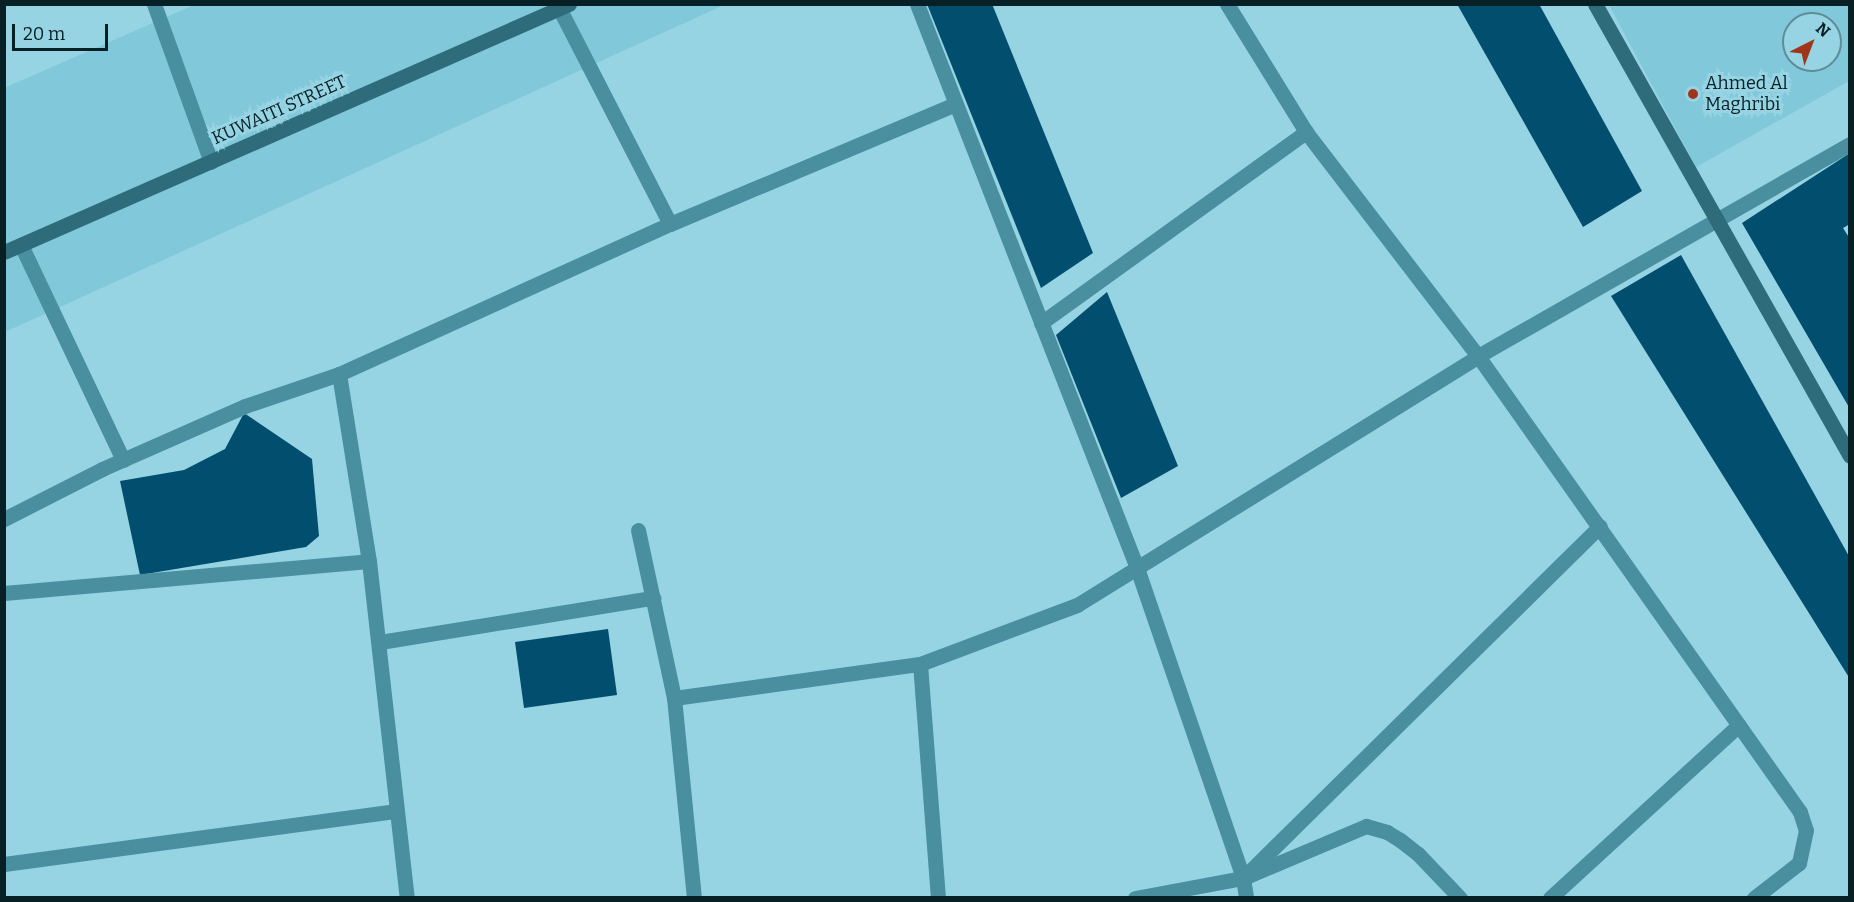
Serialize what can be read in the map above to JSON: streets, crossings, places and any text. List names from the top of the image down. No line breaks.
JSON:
{"streets":{"street":["KUWAITI STREET"]},"places":["Ahmed Al Maghribi"],"scale_bar":"20 m","north":"top right"}
